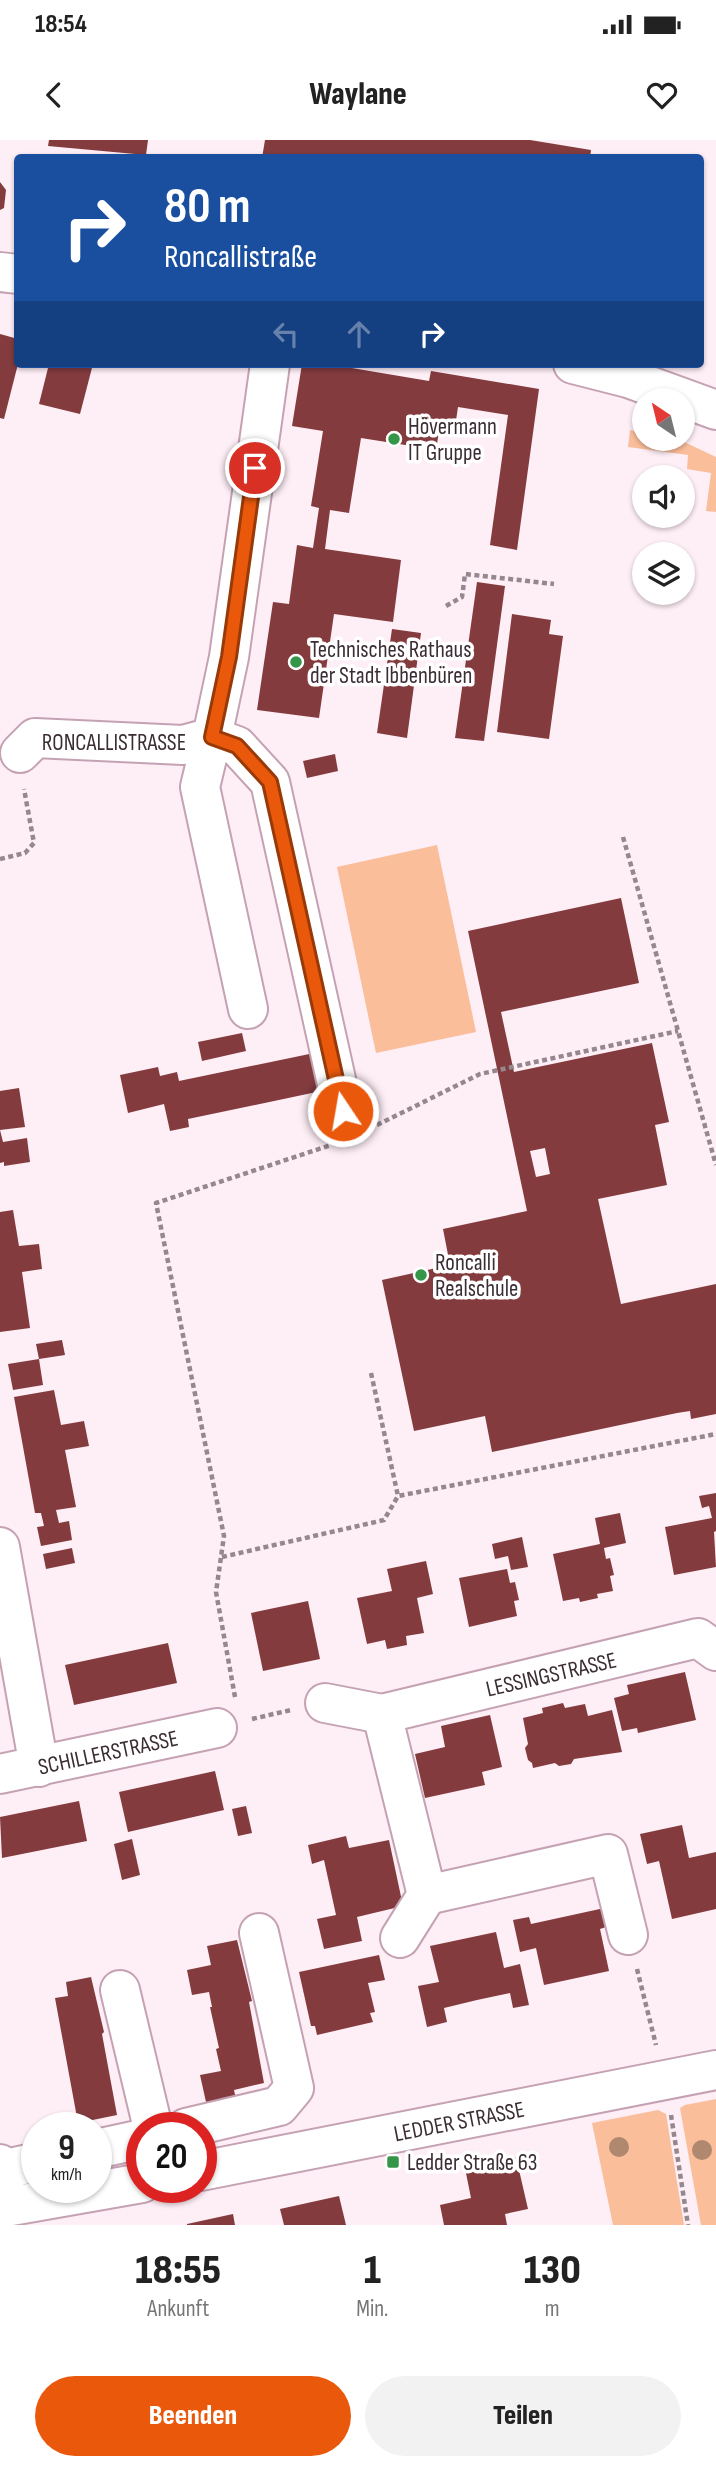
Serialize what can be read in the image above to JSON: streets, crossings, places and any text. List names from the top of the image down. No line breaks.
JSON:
{"streets":{"street":["RONCALLISTRASSE","LESSINGSTRASSE","SCHILLERSTRASSE","LEDDER STRASSE"]},"places":{"other":["Hövermann IT Gruppe","Technisches Rathaus der Stadt Ibbenbüren","Roncalli Realschule"],"transit":["Ledder Straße 63"]},"north":"top left","page":{"status":"18:54","header":"Waylane","turn":["80 m","Roncallistraße"],"speed":"9 km/h","limit":"20","eta":["18:55","Ankunft","1","Min.","130","m"],"buttons":["Beenden","Teilen"]}}
